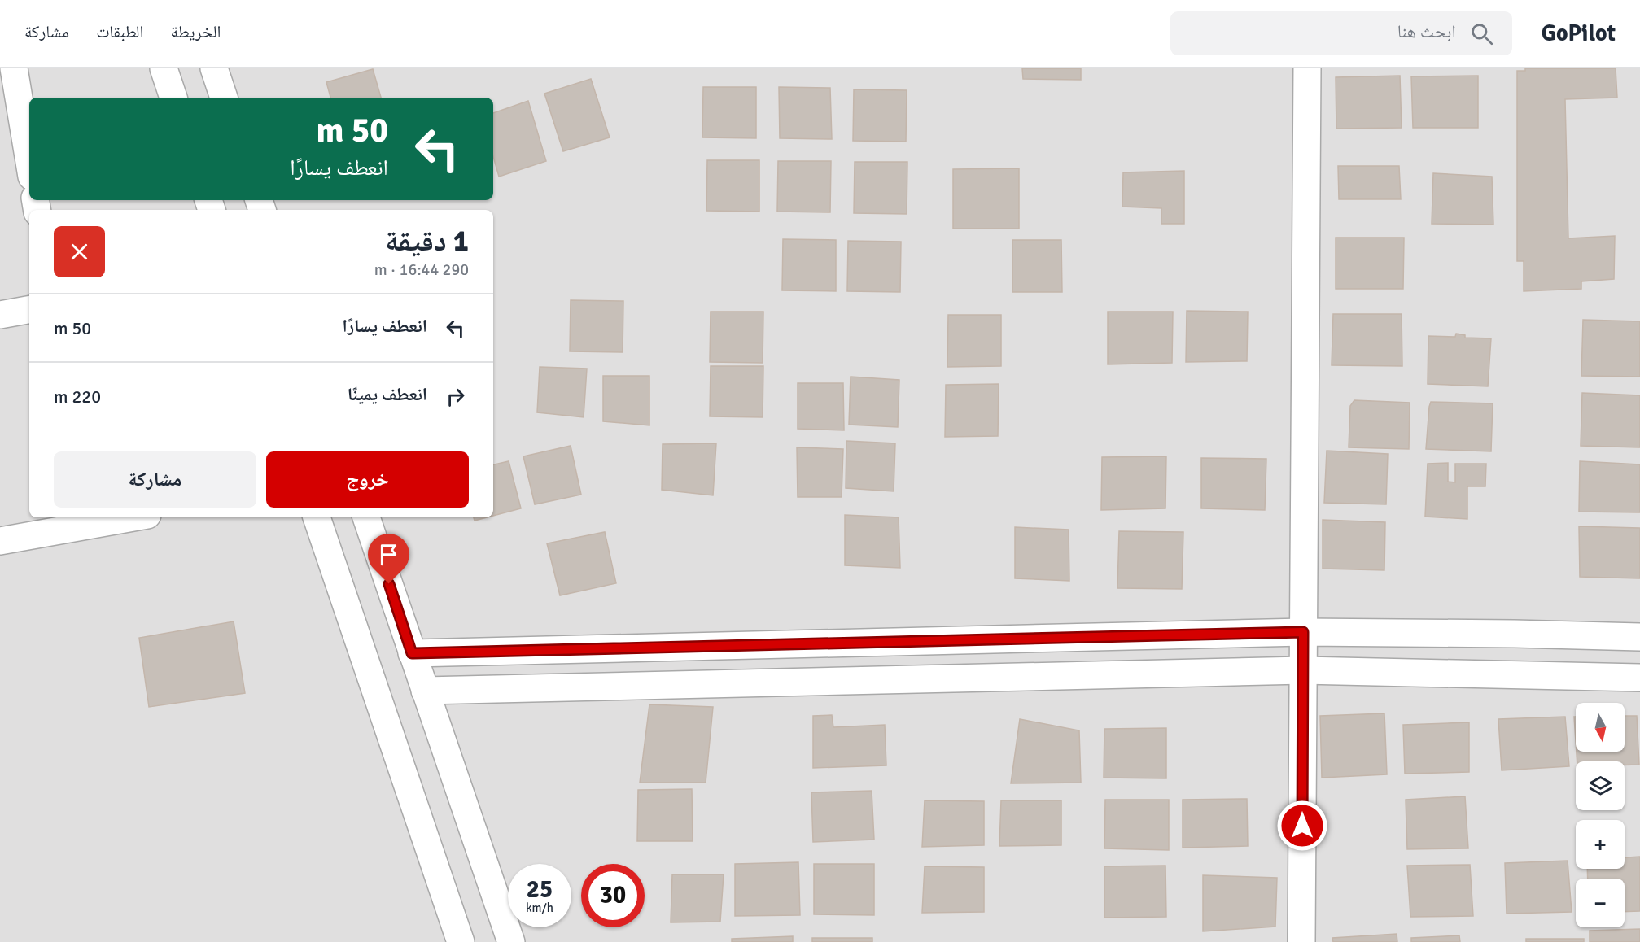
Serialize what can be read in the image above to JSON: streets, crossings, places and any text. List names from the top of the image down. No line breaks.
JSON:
{"north":"bottom","page":{"header":"GoPilot","search":"ابحث هنا","nav":["الخريطة","الطبقات","مشاركة"],"turn":["50 m","انعطف يسارًا"],"heading":["1 دقيقة","290 m · 16:44"],"list":[{"name":"انعطف يسارًا","value":"50 m"},{"name":"انعطف يمينًا","value":"220 m"}],"buttons":["خروج","مشاركة"],"map_buttons":["+","−"],"speed":"25 km/h","limit":"30"}}
